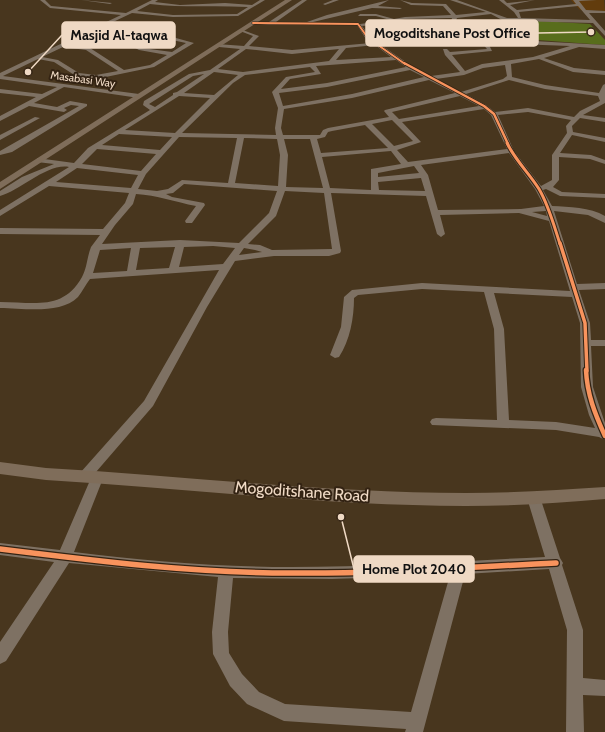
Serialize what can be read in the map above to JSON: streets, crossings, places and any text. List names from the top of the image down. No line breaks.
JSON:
{"streets":{"main road":["Mogoditshane Road"],"street":["Masabasi Way"]},"places":["Mogoditshane Post Office","Masjid Al-taqwa","Home Plot 2040"]}
